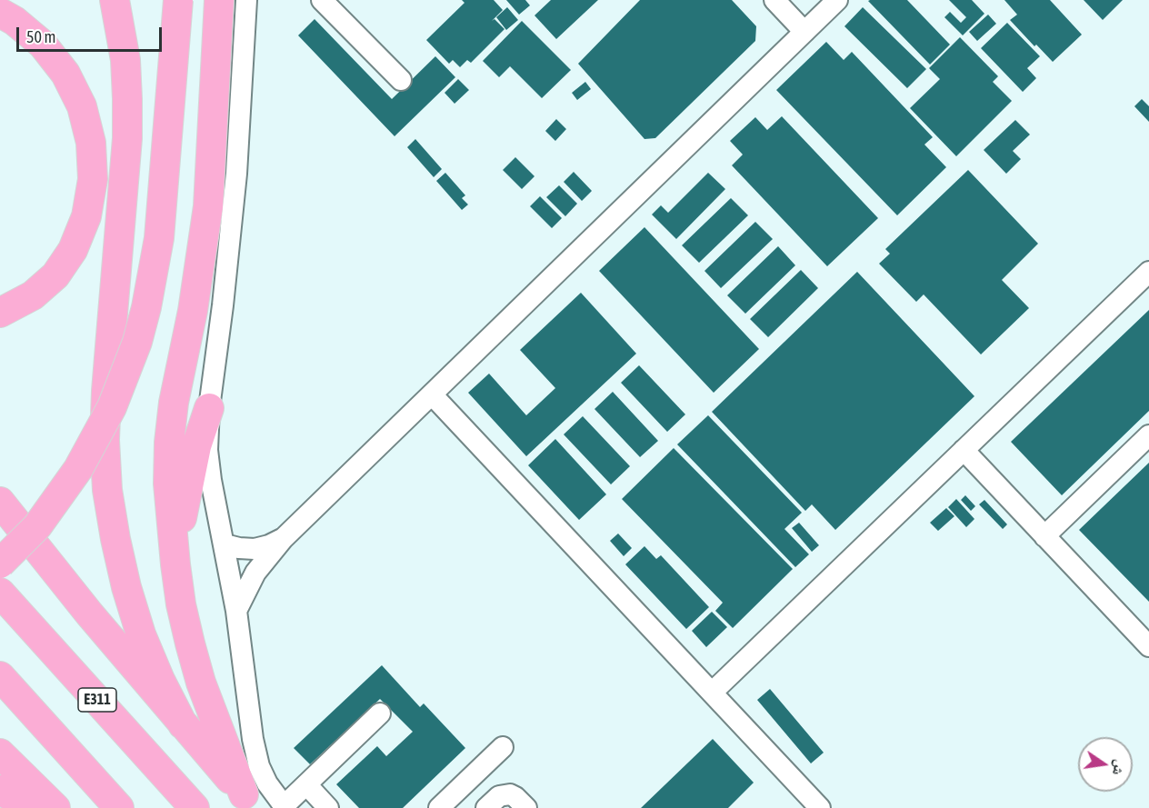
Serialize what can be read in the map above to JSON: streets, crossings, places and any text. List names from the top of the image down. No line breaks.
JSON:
{"streets":{"highway":["E311"]},"scale_bar":"50 m","north":"right"}
